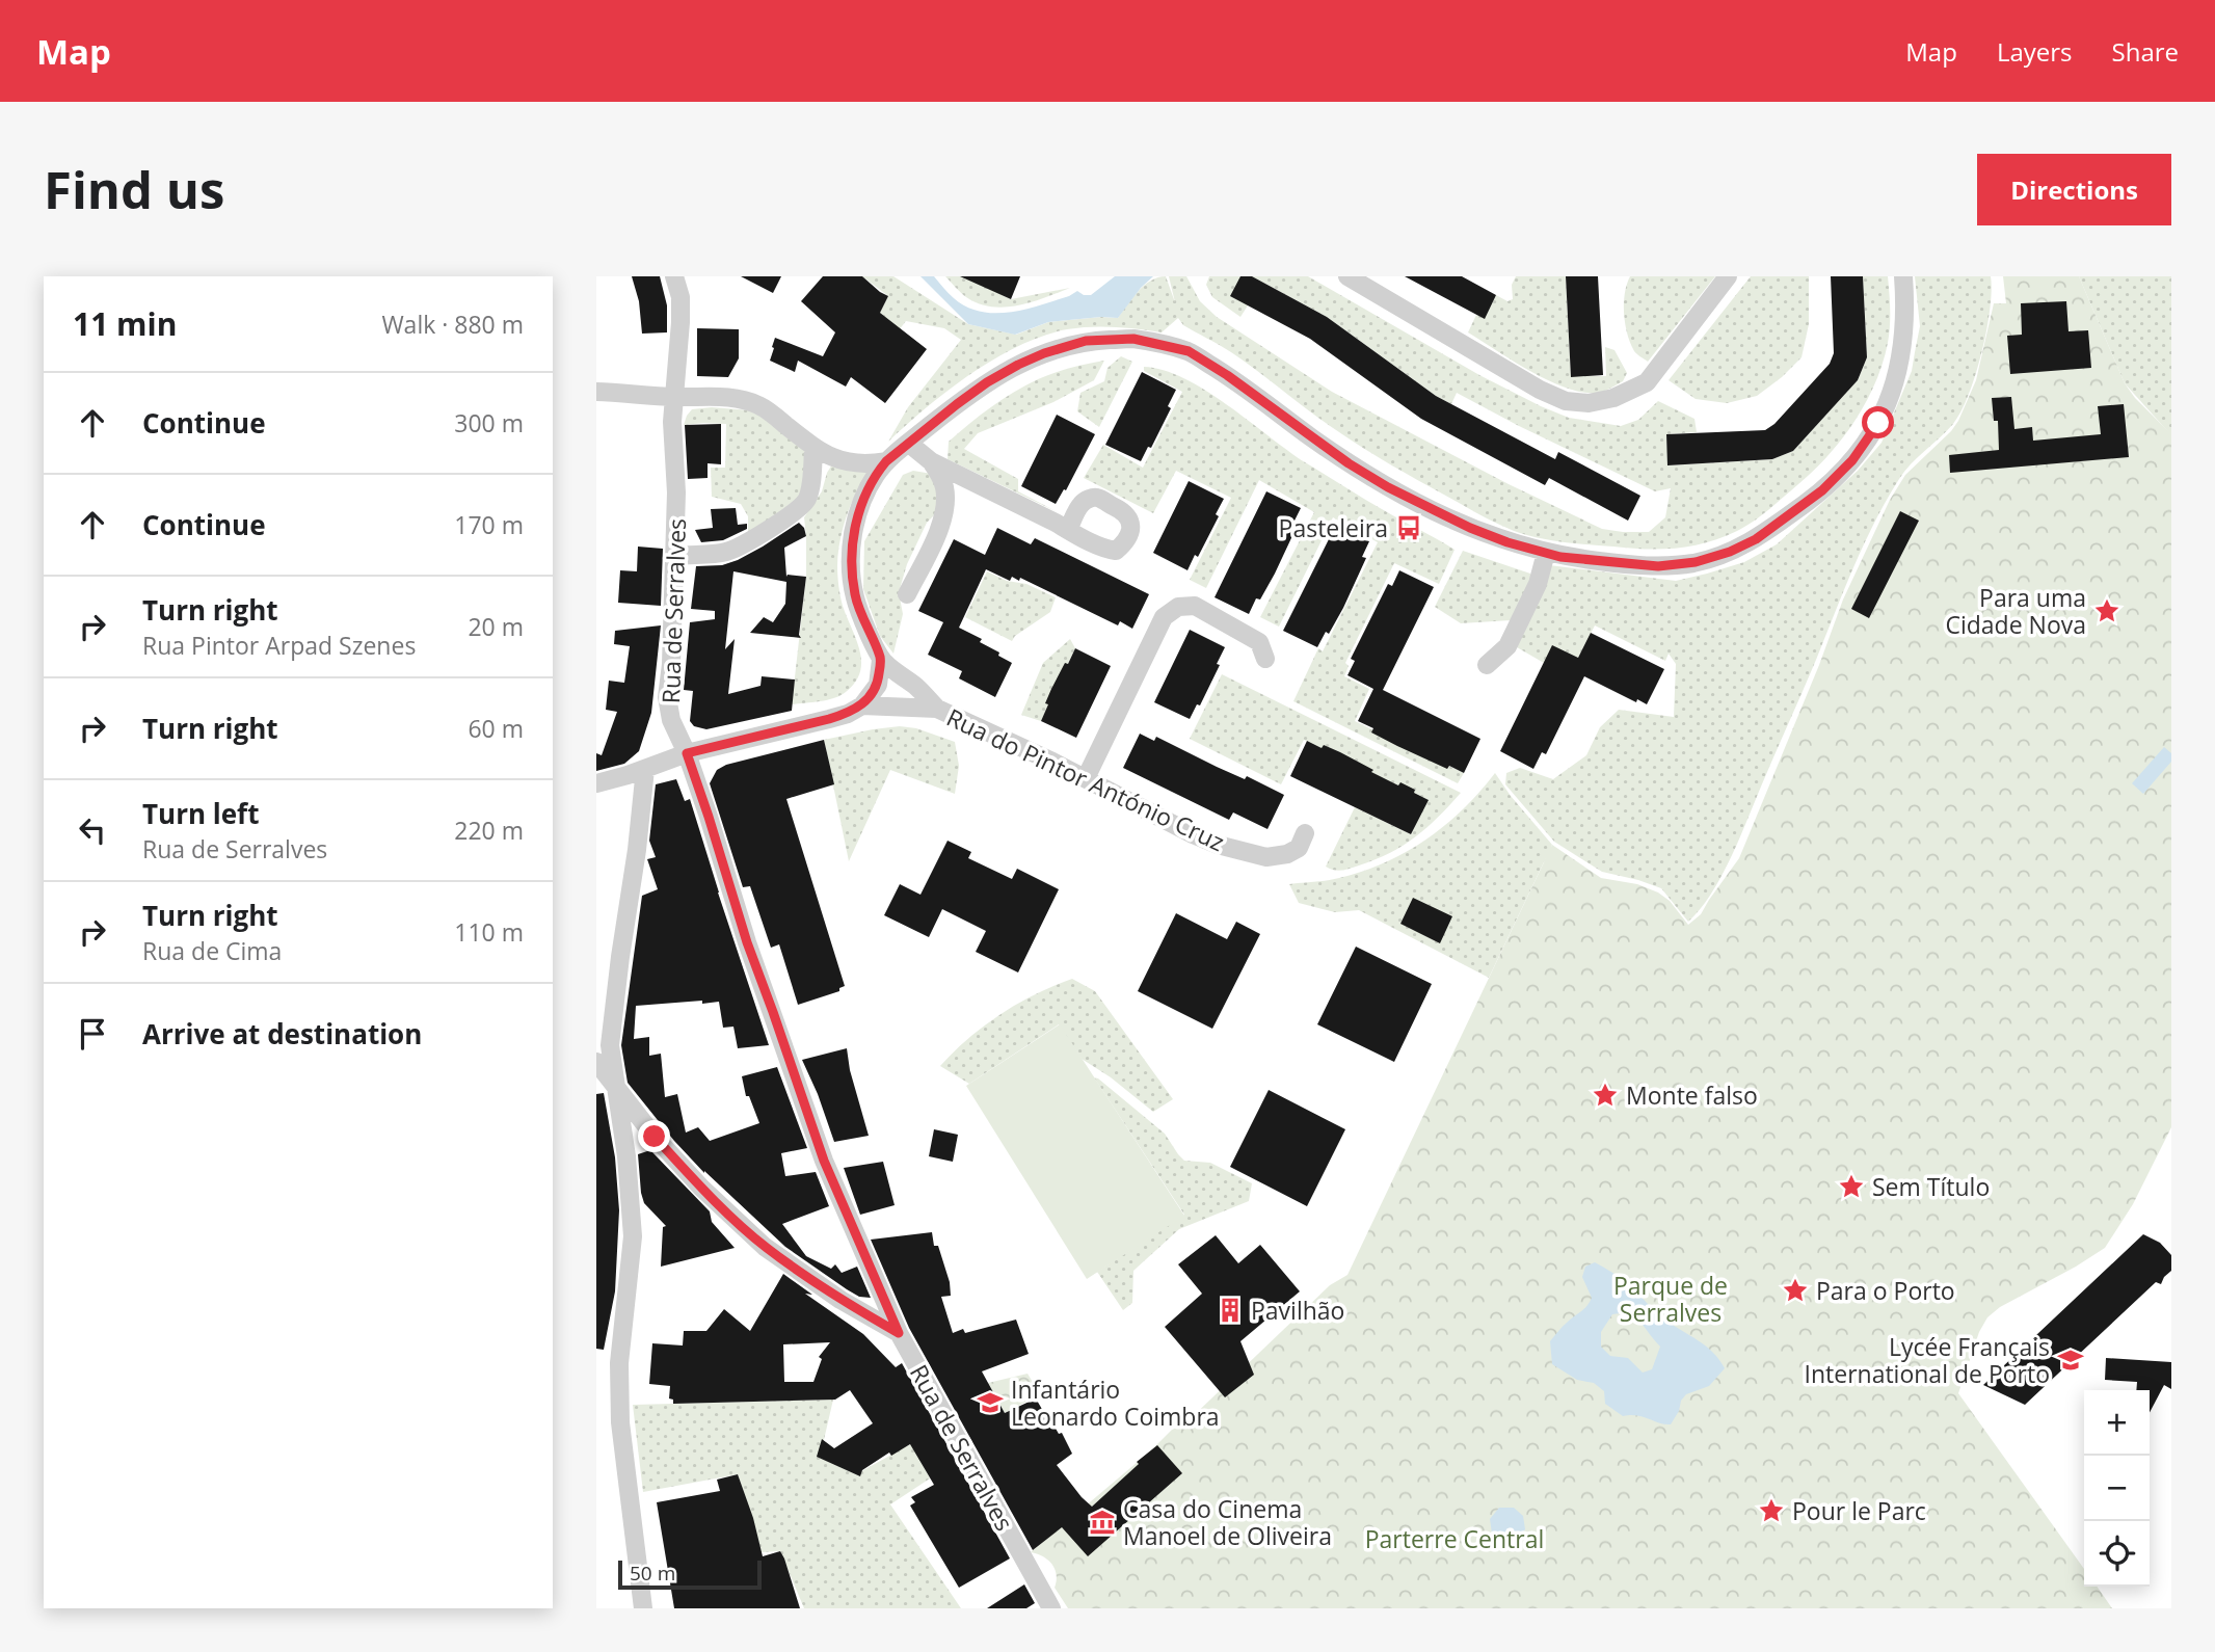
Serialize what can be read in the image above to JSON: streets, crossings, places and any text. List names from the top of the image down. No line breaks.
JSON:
{"streets":{"street":["Rua de Serralves","Rua do Pintor António Cruz"]},"crossings":[["Rua de Serralves","Rua do Pintor António Cruz"]],"parks":["Parque de Serralves","Parterre Central"],"places":{"bus stop":["Pasteleira"],"place":["Para uma Cidade Nova","Monte falso","Sem Título","Para o Porto","Pour le Parc"],"building":["Pavilhão"],"school or university":["Lycée Français International de Porto","Infantário Leonardo Coimbra"],"museum":["Casa do Cinema Manoel de Oliveira"]},"scale_bar":"50 m","page":{"header":"Map","nav":["Map","Layers","Share"],"buttons":"Directions","title":"Find us","heading":["11 min","Walk · 880 m"],"list":[["Continue","300 m"],["Continue","170 m"],["Turn right","Rua Pintor Arpad Szenes","20 m"],["Turn right","60 m"],["Turn left","Rua de Serralves","220 m"],["Turn right","Rua de Cima","110 m"],"Arrive at destination"],"map_buttons":["+","−"],"scale":"50 m"}}
